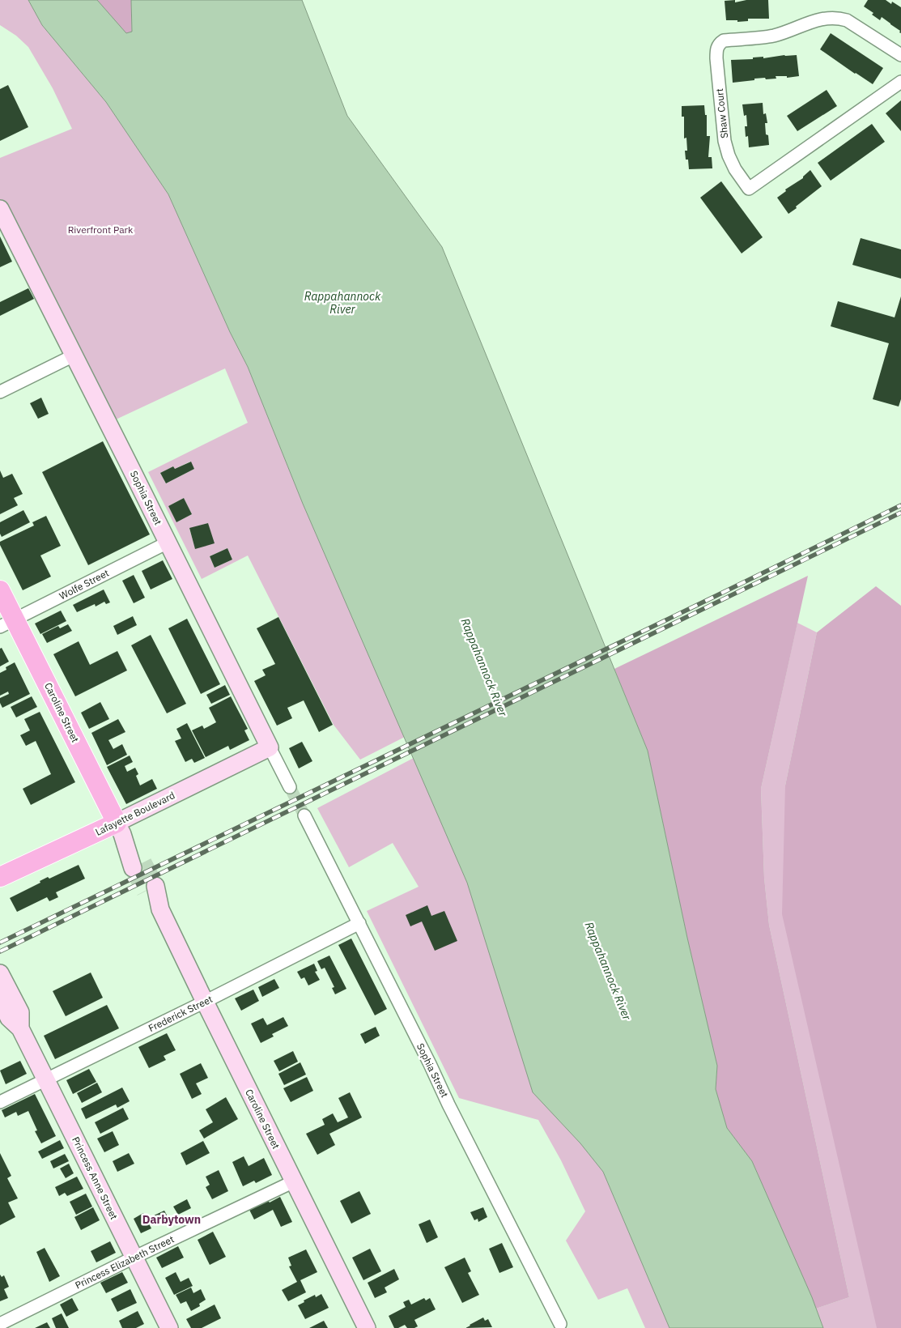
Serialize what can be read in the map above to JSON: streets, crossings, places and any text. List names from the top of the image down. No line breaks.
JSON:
{"streets":{"main road":["Caroline Street","Lafayette Boulevard"],"street":["Shaw Court","Sophia Street","Wolfe Street","Frederick Street","Princess Anne Street","Princess Elizabeth Street"]},"crossings":[["Sophia Street","Wolfe Street"],["Sophia Street","Lafayette Boulevard"],["Sophia Street","Frederick Street"],["Wolfe Street","Caroline Street"],["Caroline Street","Lafayette Boulevard"],["Caroline Street","Frederick Street"],["Caroline Street","Princess Elizabeth Street"],["Frederick Street","Princess Anne Street"],["Princess Anne Street","Princess Elizabeth Street"]],"districts":["Darbytown"],"water":["Rappahannock River"],"parks":["Riverfront Park"]}
